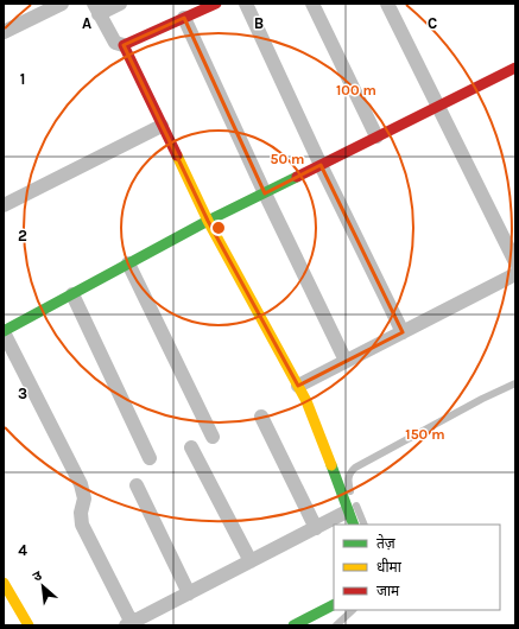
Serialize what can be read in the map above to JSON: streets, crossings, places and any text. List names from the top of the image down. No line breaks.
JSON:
{"legend":["तेज़","धीमा","जाम"],"north":"top left","grid":{"columns":["A","B","C"],"rows":["1","2","3","4"]},"rings":["100 m","50 m","150 m"]}
